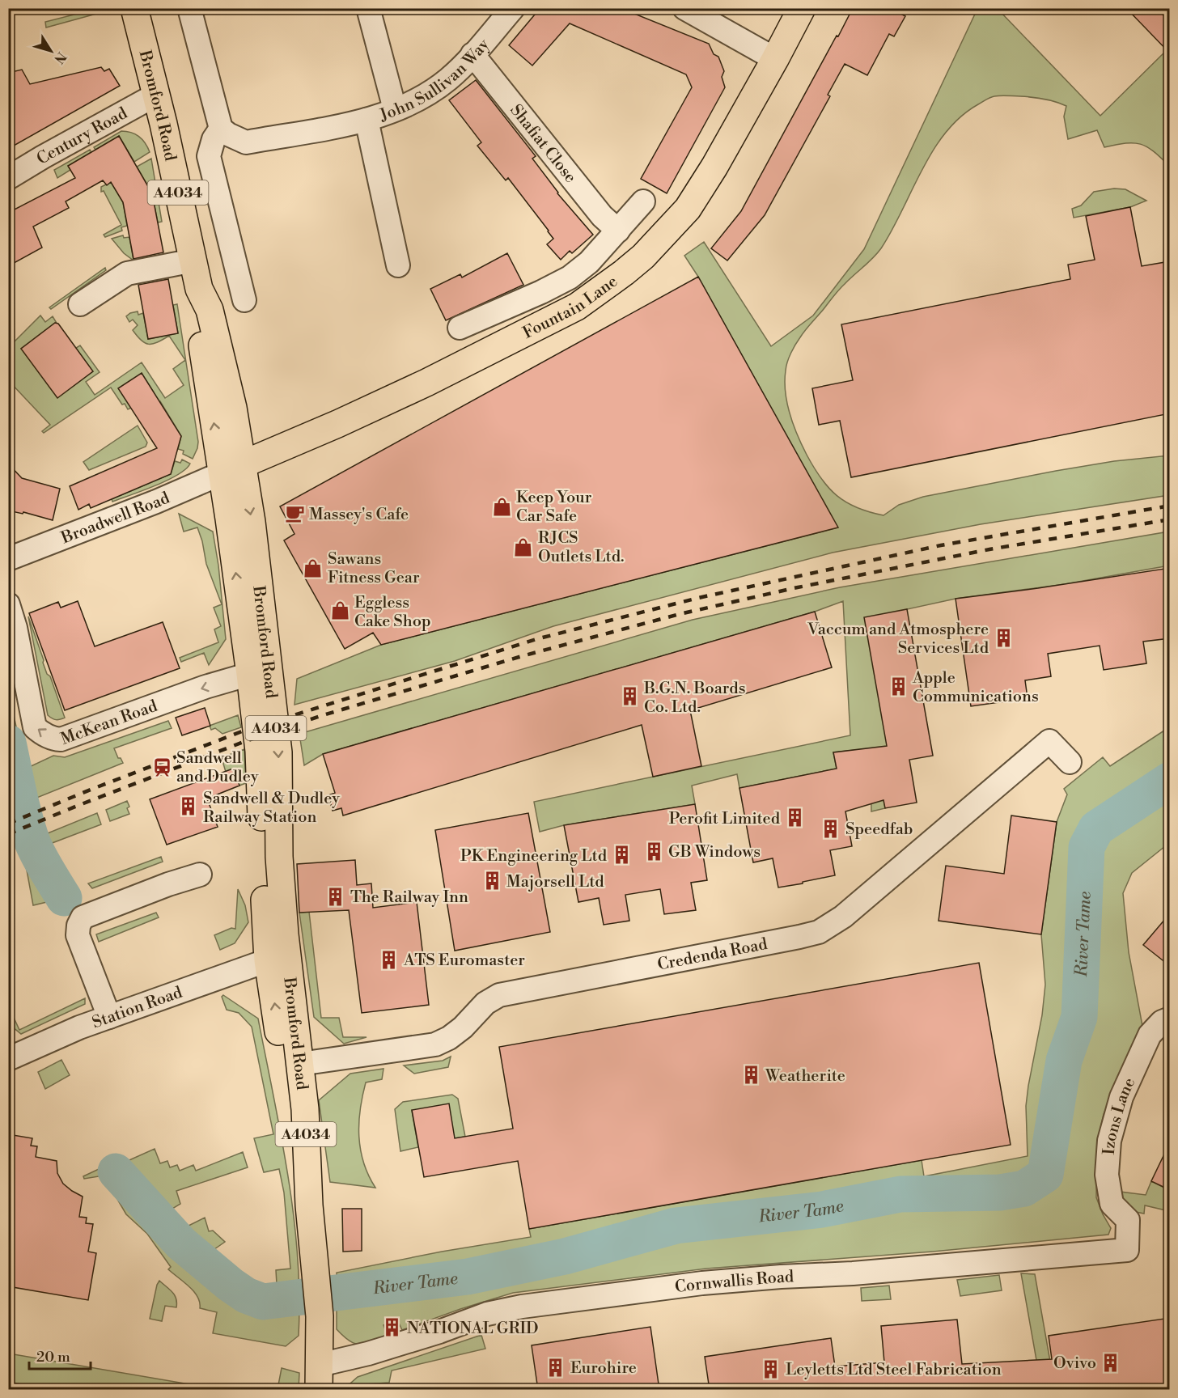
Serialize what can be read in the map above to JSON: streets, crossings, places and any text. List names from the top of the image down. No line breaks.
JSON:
{"streets":{"main road":["Bromford Road","A4034","Fountain Lane"],"street":["John Sullivan Way","Century Road","Shafiat Close","Broadwell Road","McKean Road","Credenda Road","Station Road","Izons Lane","Cornwallis Road"]},"crossings":[["John Sullivan Way","Shafiat Close"],["Bromford Road","Century Road"],["Bromford Road","Fountain Lane"],["Bromford Road","Broadwell Road"],["Bromford Road","McKean Road"],["Bromford Road","Credenda Road"],["Bromford Road","Station Road"],["Bromford Road","Cornwallis Road"],["Fountain Lane","Broadwell Road"],["Izons Lane","Cornwallis Road"]],"water":["River Tame"],"places":{"shop":["Keep Your Car Safe","RJCS Outlets Ltd.","Sawans Fitness Gear","Eggless Cake Shop"],"cafe":["Massey's Cafe"],"building":["Vaccum and Atmosphere Services Ltd","Apple Communications","B.G.N. Boards Co. Ltd.","Sandwell & Dudley Railway Station","Perofit Limited","Speedfab","GB Windows","PK Engineering Ltd","Majorsell Ltd","The Railway Inn","ATS Euromaster","Weatherite","NATIONAL GRID","Ovivo","Eurohire","Leyletts Ltd Steel Fabrication"],"station":["Sandwell and Dudley"]},"scale_bar":"20 m","north":"bottom right"}
